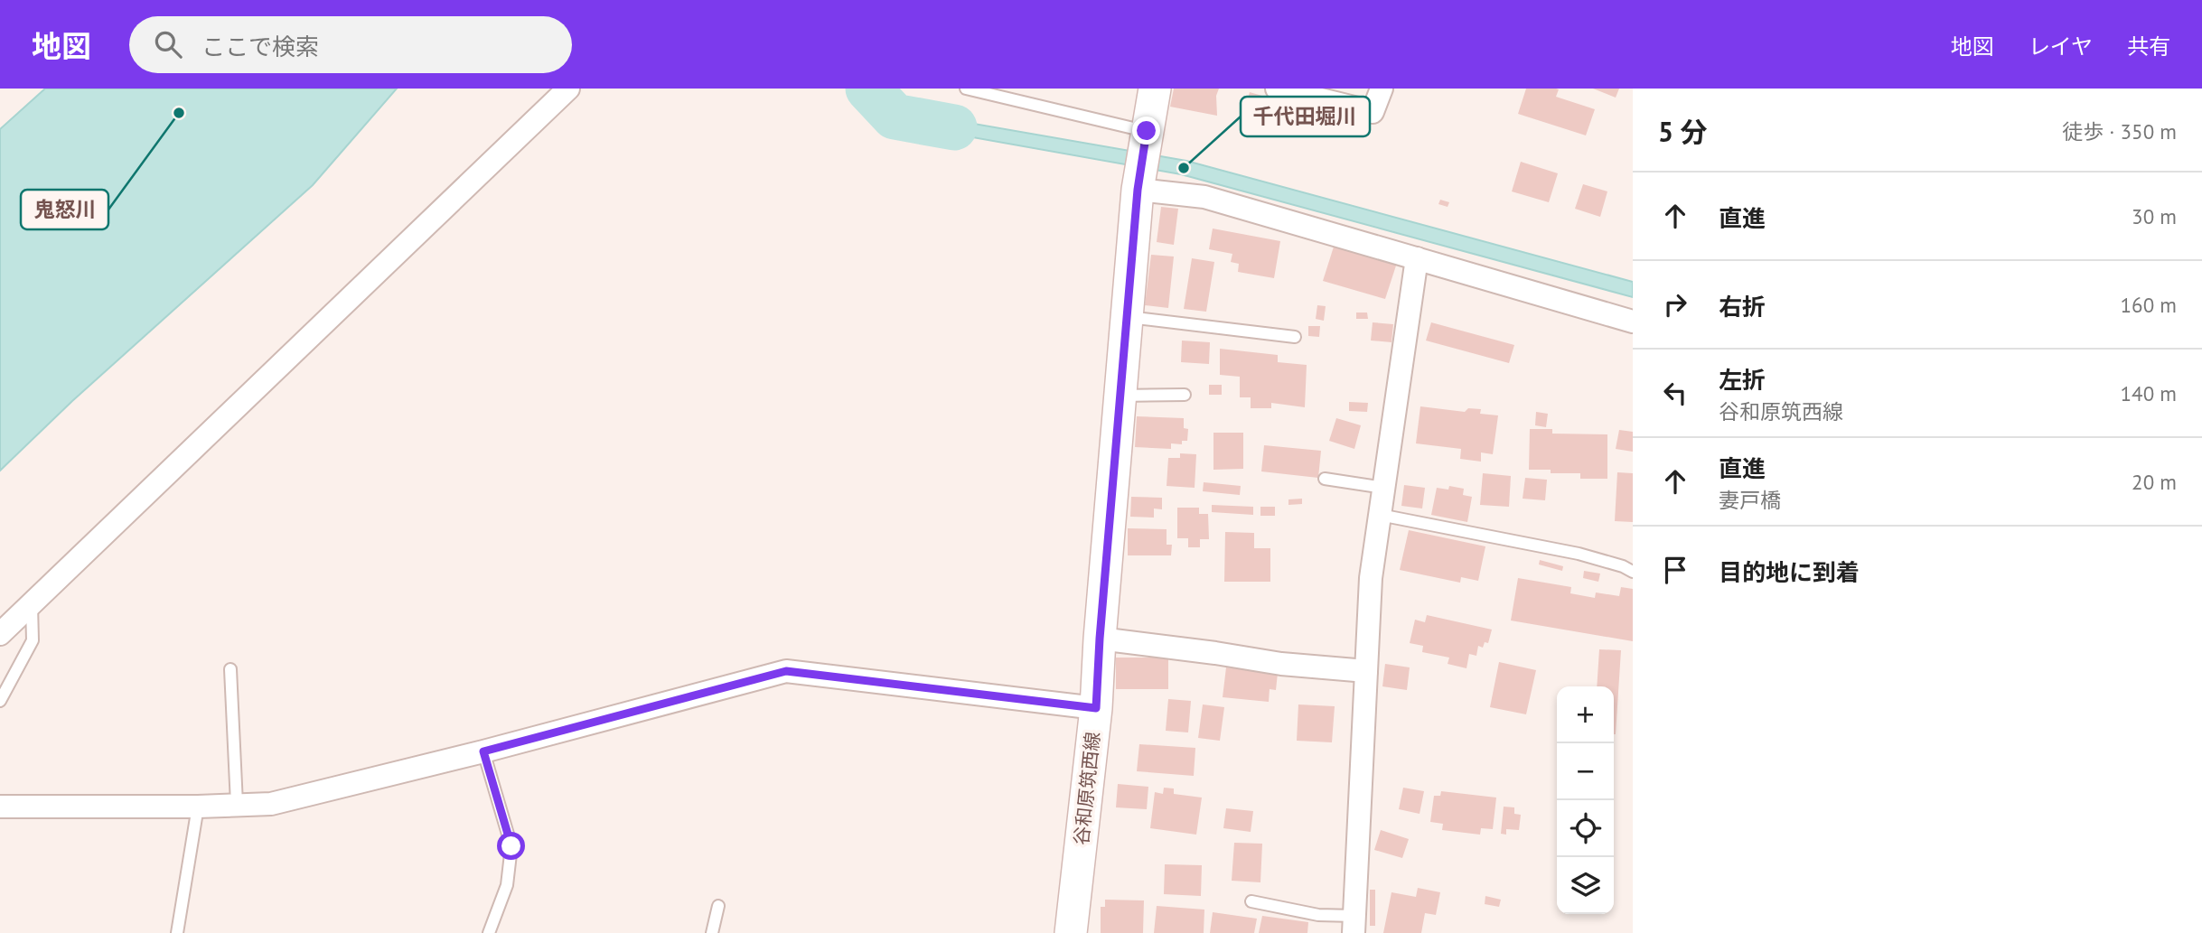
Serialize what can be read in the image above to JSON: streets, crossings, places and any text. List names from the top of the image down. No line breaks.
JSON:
{"streets":{"main road":["谷和原筑西線"]},"places":["鬼怒川","千代田堀川"],"page":{"header":"地図","search":"ここで検索","nav":["地図","レイヤ","共有"],"heading":["5 分","徒歩 · 350 m"],"list":[["直進","30 m"],["右折","160 m"],["左折","谷和原筑西線","140 m"],["直進","妻戸橋","20 m"],"目的地に到着"],"map_buttons":["+","−"]}}
